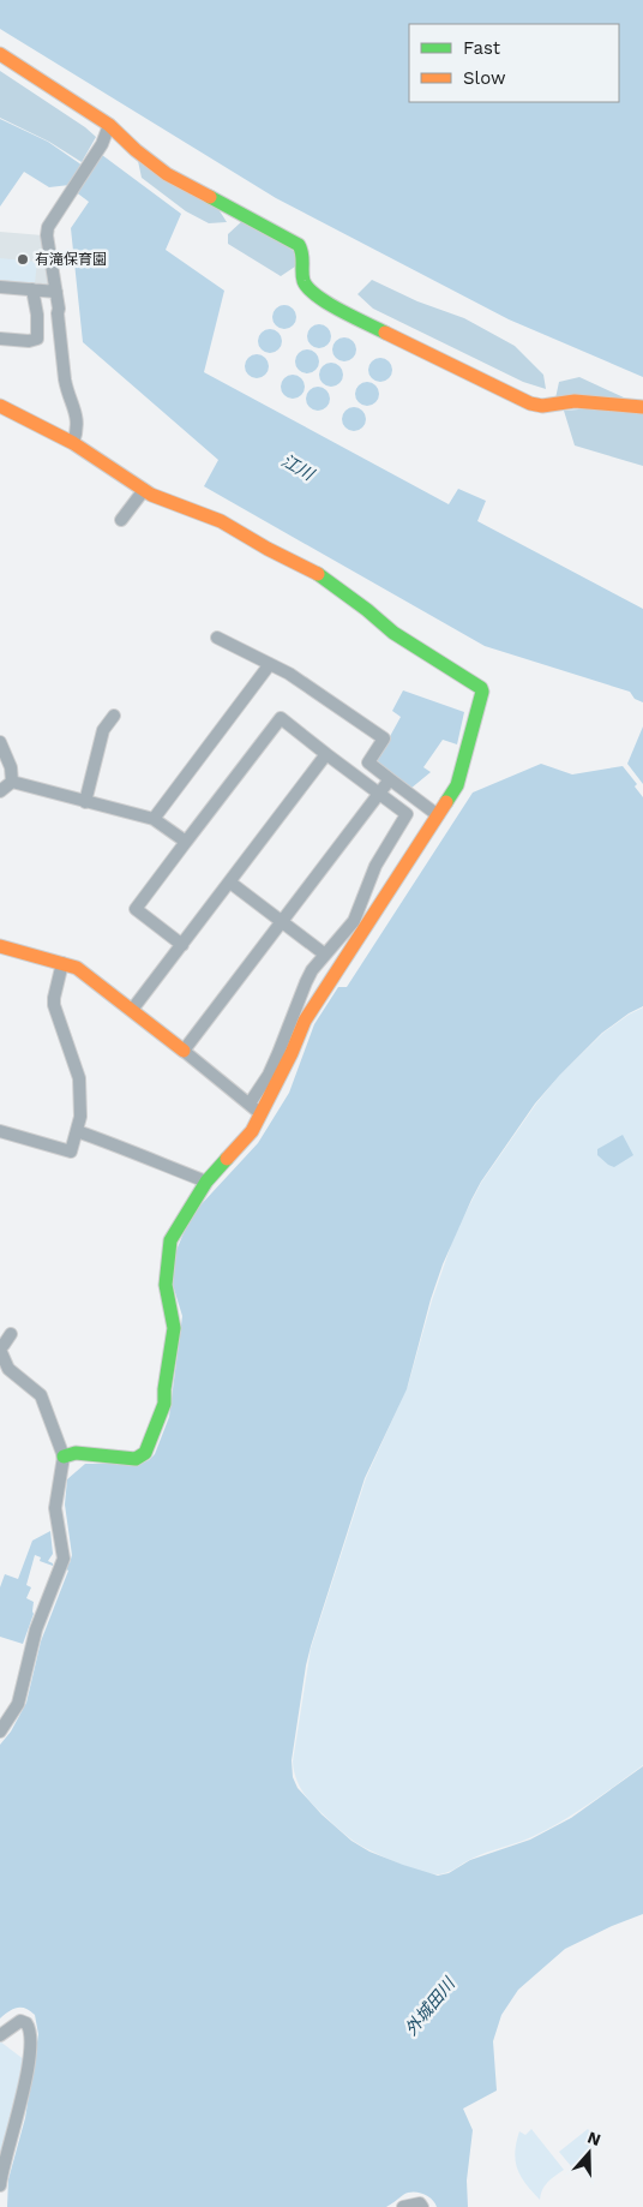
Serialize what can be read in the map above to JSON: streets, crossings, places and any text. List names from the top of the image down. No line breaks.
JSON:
{"water":["江川","外城田川"],"places":["有滝保育園"],"legend":["Fast","Slow"],"north":"top"}
